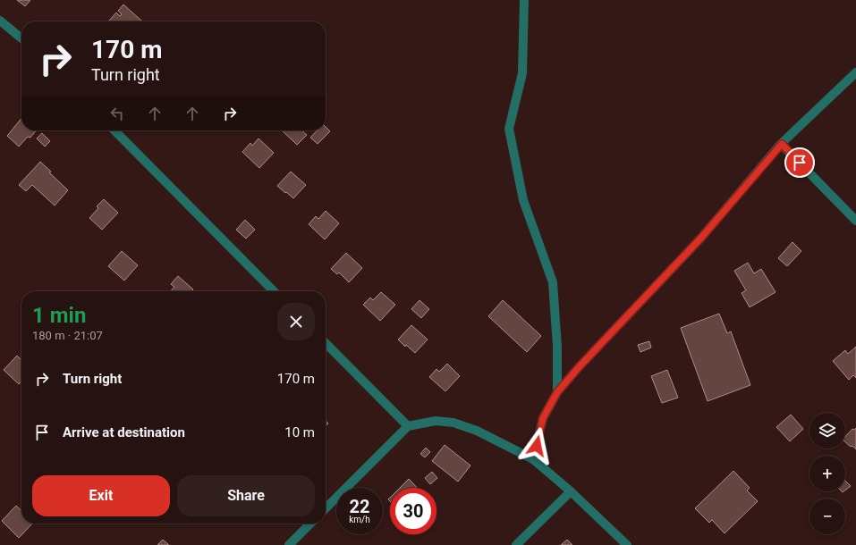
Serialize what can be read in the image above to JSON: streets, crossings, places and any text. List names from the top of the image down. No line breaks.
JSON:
{"page":{"turn":["170 m","Turn right"],"heading":["1 min","180 m · 21:07"],"list":[{"name":"Turn right","value":"170 m"},{"name":"Arrive at destination","value":"10 m"}],"map_buttons":["+","−"],"buttons":["Exit","Share"],"speed":"22 km/h","limit":"30"}}
